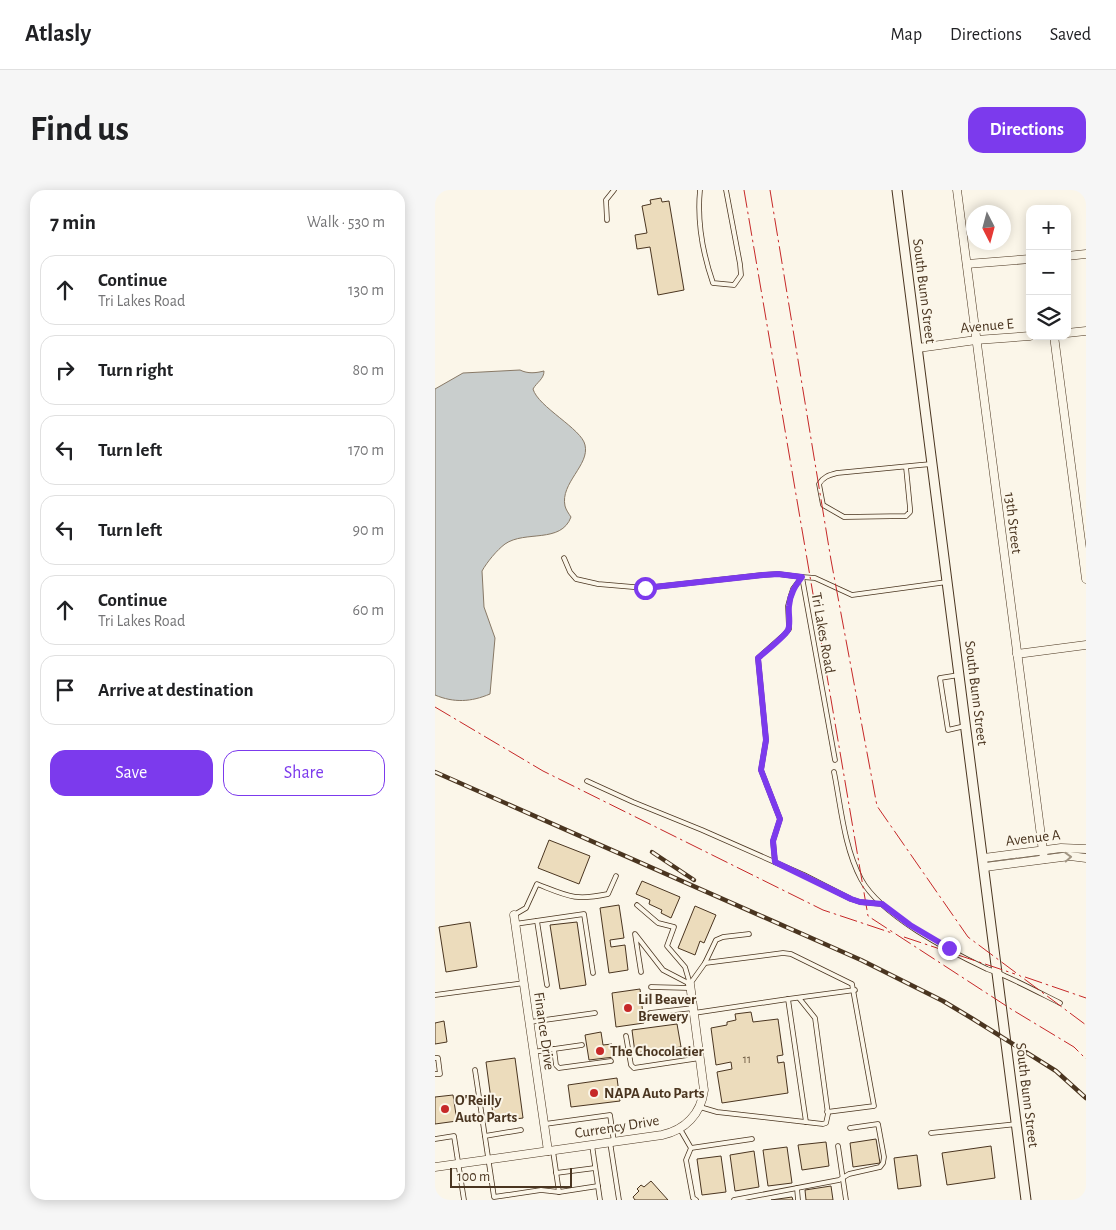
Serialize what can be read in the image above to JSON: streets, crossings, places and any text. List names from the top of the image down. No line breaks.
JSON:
{"streets":{"street":["South Bunn Street","Avenue E","13th Street","Avenue A","Finance Drive","Currency Drive"],"lane":["Tri Lakes Road"]},"crossings":[["South Bunn Street","Avenue E"],["South Bunn Street","Avenue A"],["Avenue E","13th Street"],["13th Street","Avenue A"],["Finance Drive","Currency Drive"]],"places":["Lil Beaver Brewery","The Chocolatier","NAPA Auto Parts","O'Reilly Auto Parts"],"house_numbers":["11"],"scale_bar":"100 m","north":"bottom","page":{"header":"Atlasly","nav":["Map","Directions","Saved"],"buttons":["Directions",["Save","Share"]],"title":"Find us","heading":["7 min","Walk · 530 m"],"map_buttons":["+","−"],"list":[["Continue","Tri Lakes Road","130 m"],["Turn right","80 m"],["Turn left","170 m"],["Turn left","90 m"],["Continue","Tri Lakes Road","60 m"],"Arrive at destination"],"scale":"100 m"}}
